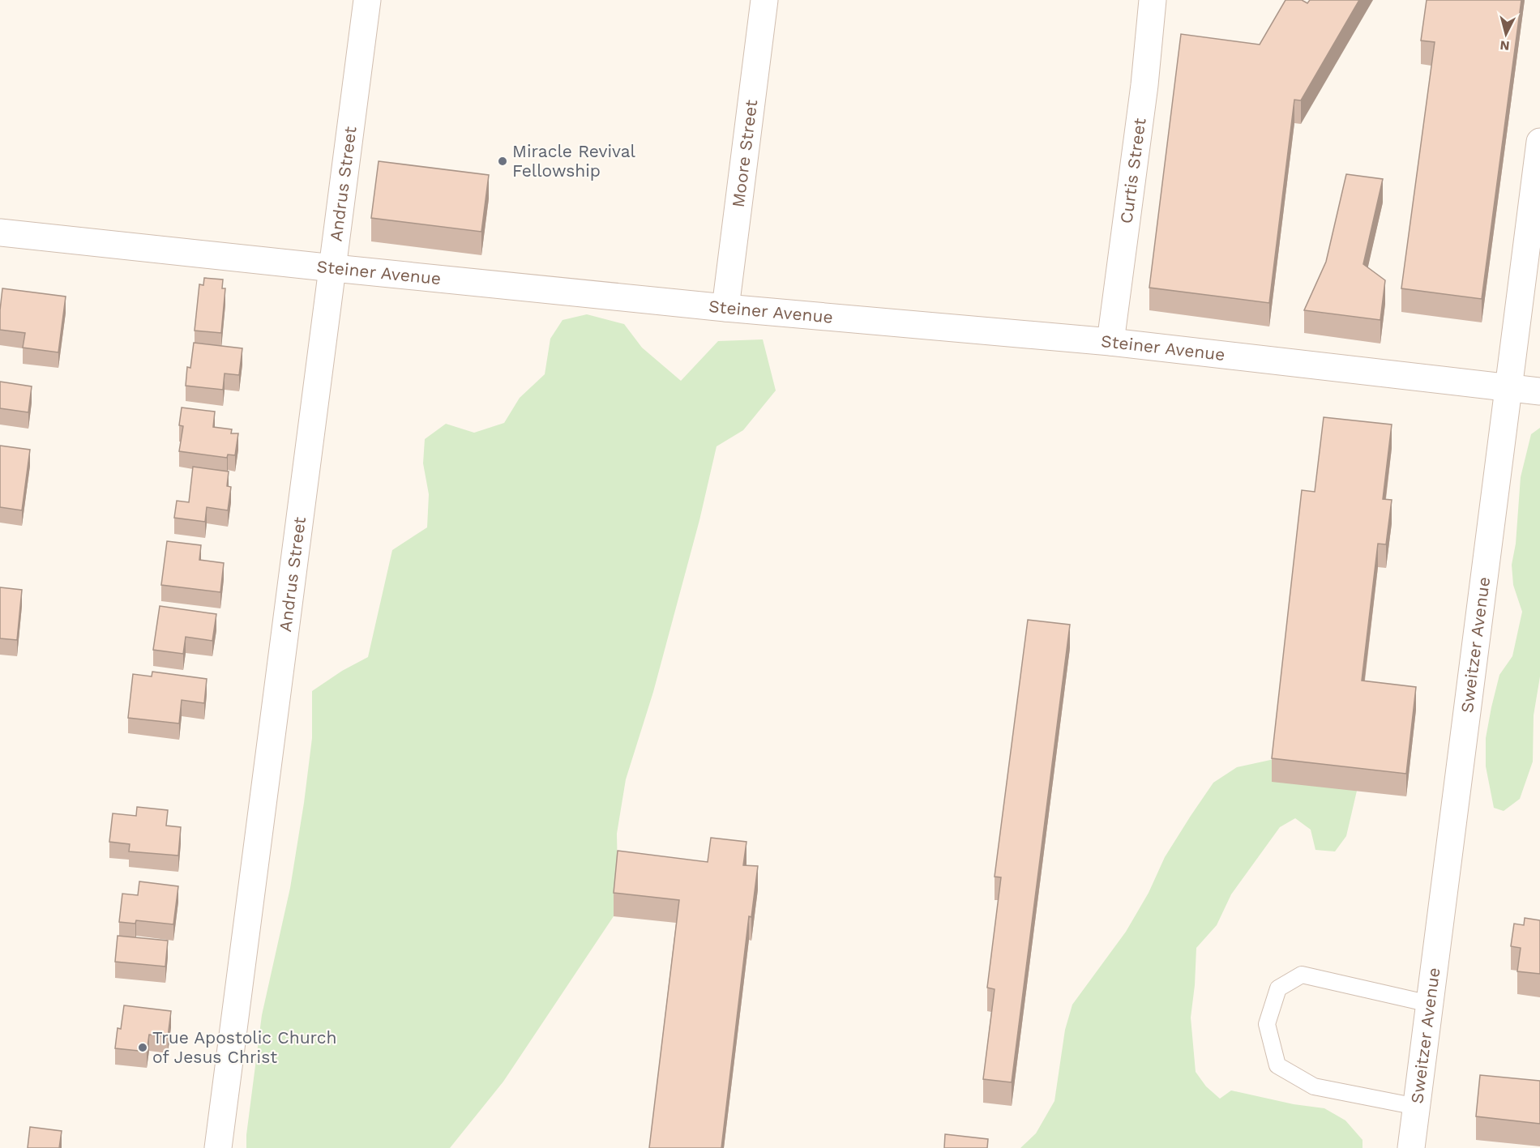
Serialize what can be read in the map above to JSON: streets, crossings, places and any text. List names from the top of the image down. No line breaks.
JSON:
{"streets":{"street":["Moore Street","Curtis Street","Andrus Street","Steiner Avenue","Sweitzer Avenue"]},"crossings":[["Moore Street","Steiner Avenue"],["Curtis Street","Steiner Avenue"],["Andrus Street","Steiner Avenue"],["Steiner Avenue","Sweitzer Avenue"]],"places":["Miracle Revival Fellowship","True Apostolic Church of Jesus Christ"],"north":"bottom"}
